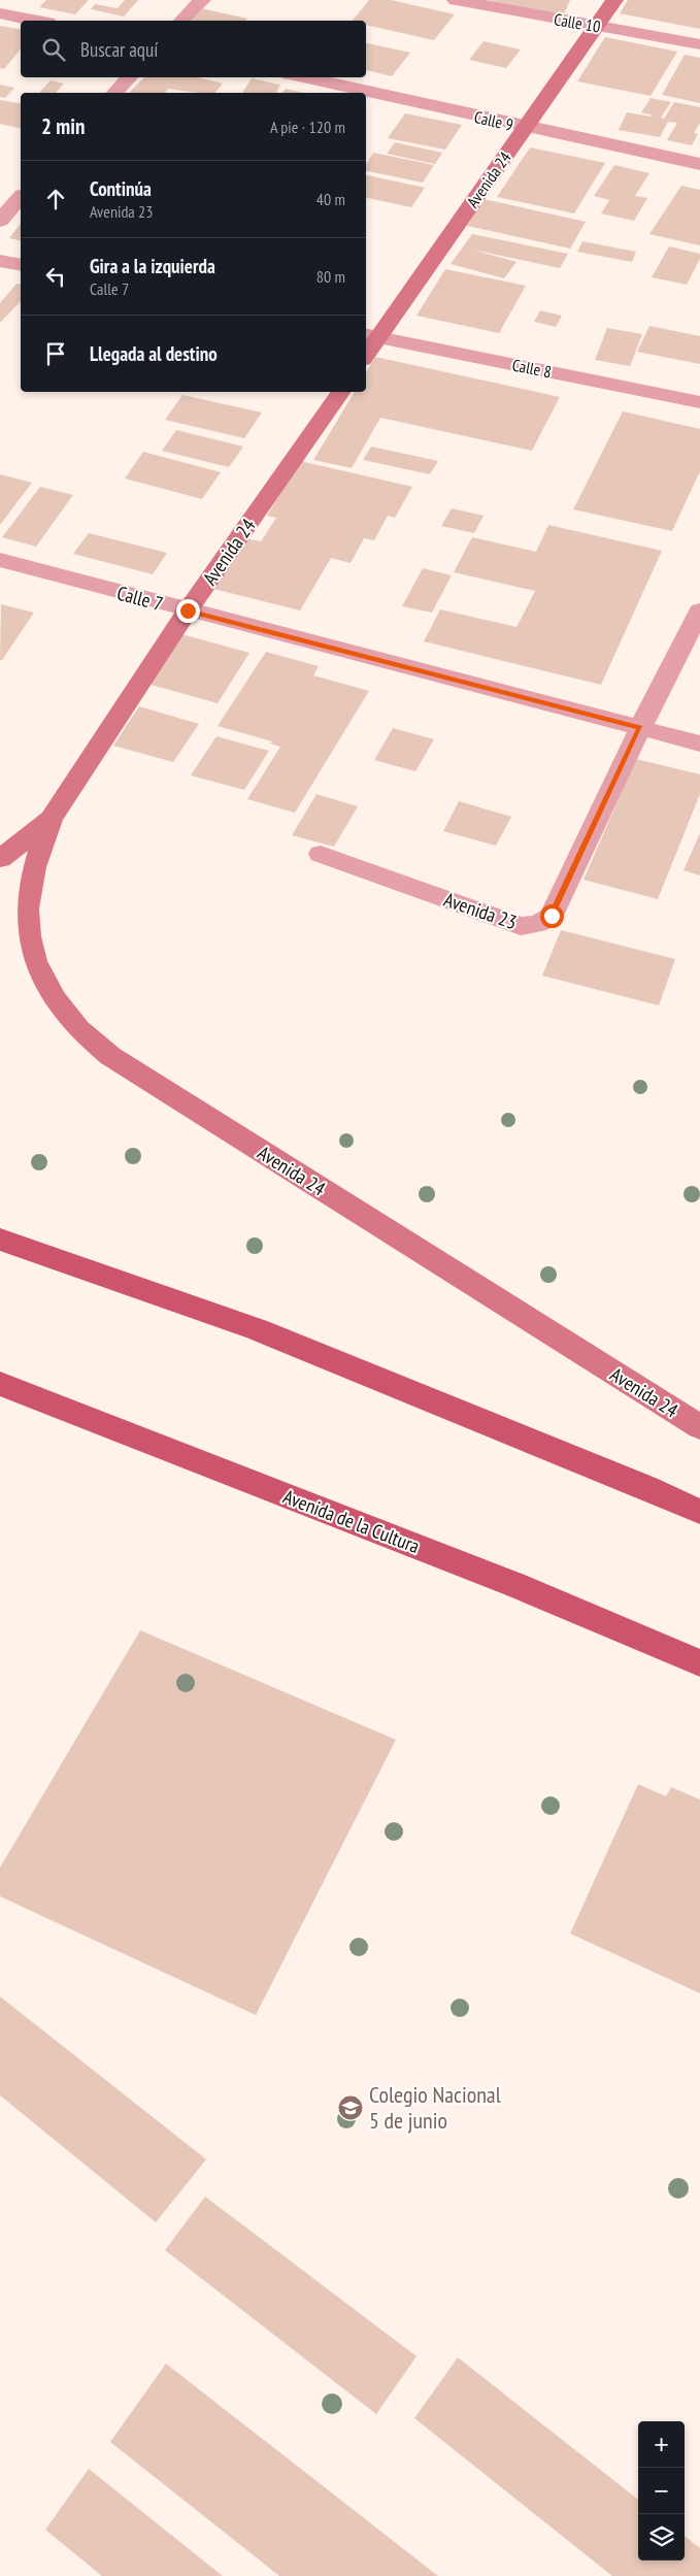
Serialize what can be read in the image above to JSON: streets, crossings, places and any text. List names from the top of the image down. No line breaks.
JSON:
{"streets":{"main road":["Avenida 24","Avenida de la Cultura"],"street":["Calle 10","Calle 9","Calle 8","Calle 7","Avenida 23"]},"crossings":[["Calle 10","Avenida 24"],["Calle 9","Avenida 24"],["Avenida 24","Calle 8"],["Avenida 24","Calle 7"],["Calle 7","Avenida 23"]],"places":{"school or university":["Colegio Nacional 5 de junio"]},"page":{"search":"Buscar aquí","heading":["2 min","A pie · 120 m"],"list":[["Continúa","Avenida 23","40 m"],["Gira a la izquierda","Calle 7","80 m"],"Llegada al destino"],"map_buttons":["+","−"]}}
